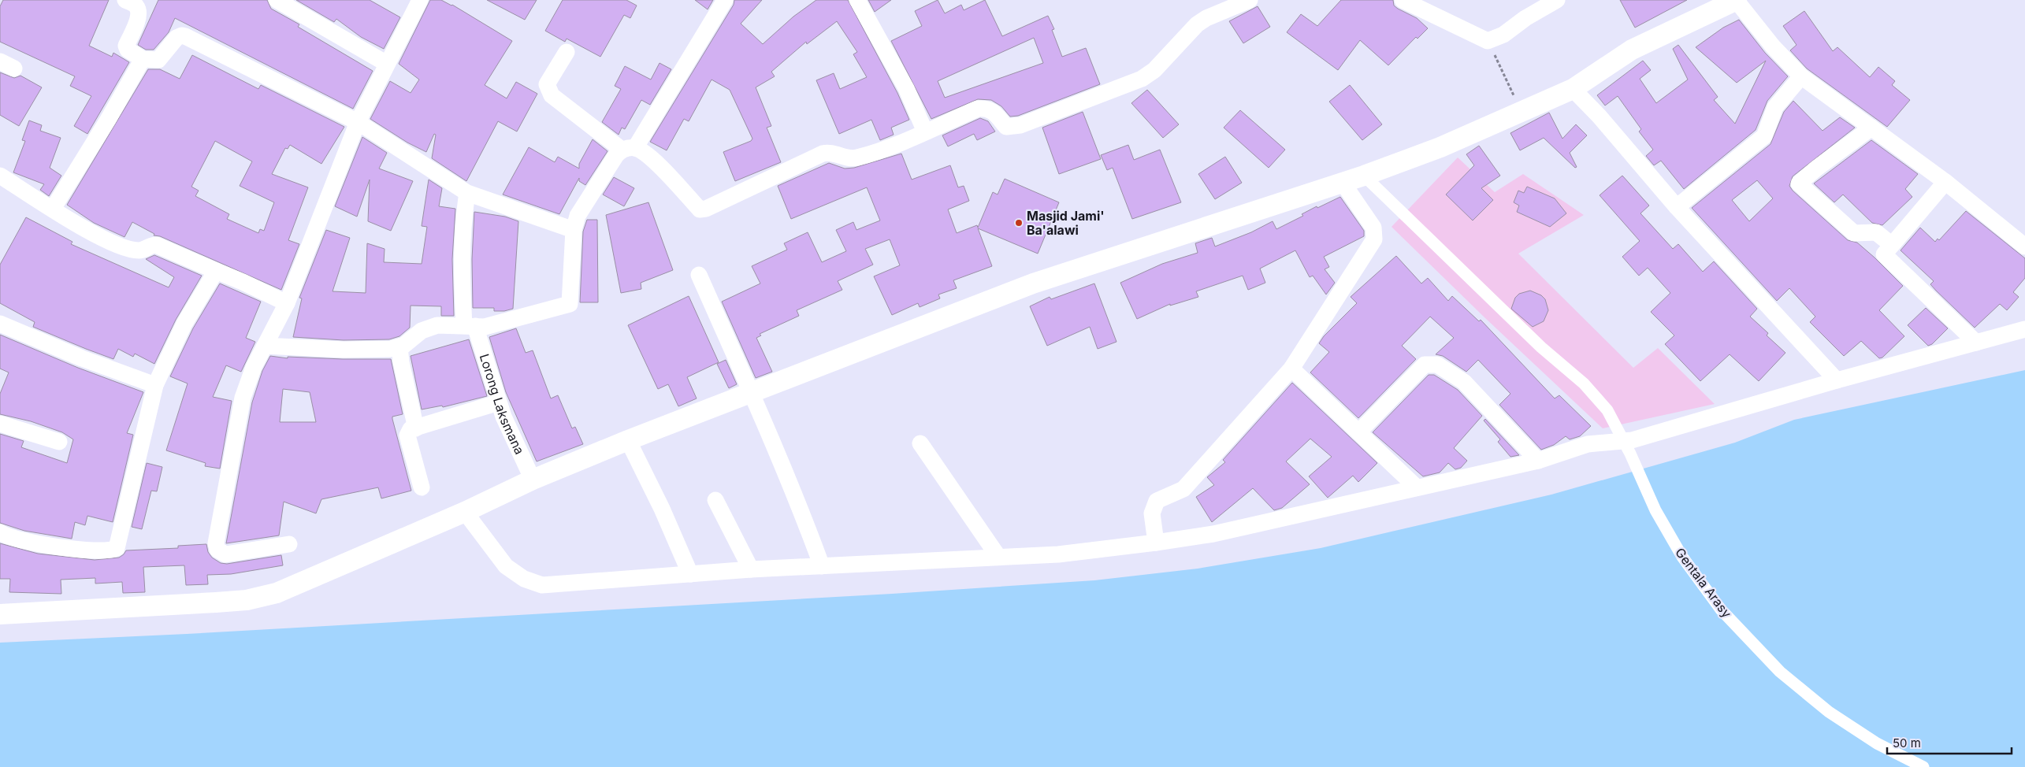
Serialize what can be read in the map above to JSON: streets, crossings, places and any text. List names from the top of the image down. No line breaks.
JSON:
{"streets":{"street":["Lorong Laksmana","Gentala Arasy"]},"places":["Masjid Jami' Ba'alawi"],"scale_bar":"50 m"}
